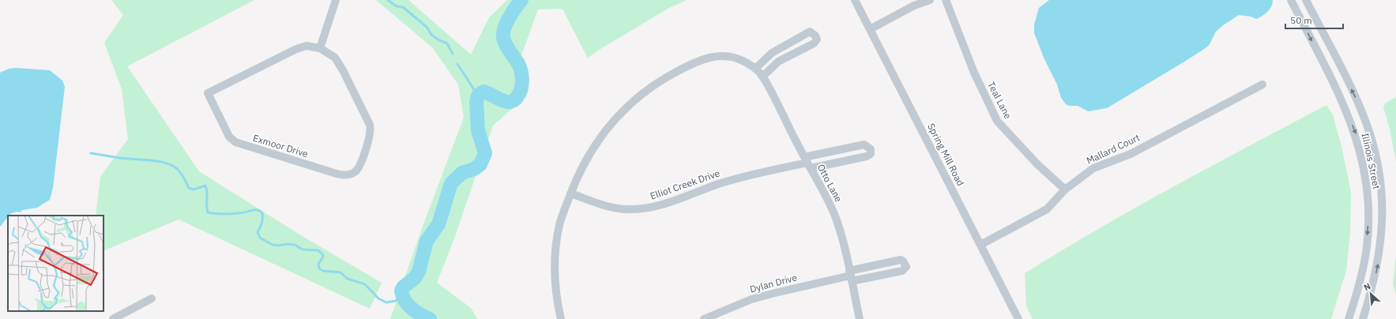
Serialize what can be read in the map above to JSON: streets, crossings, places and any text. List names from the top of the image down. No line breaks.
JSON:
{"streets":{"street":["Teal Lane","Exmoor Drive","Mallard Court","Spring Mill Road","Illinois Street","Otto Lane","Elliot Creek Drive","Dylan Drive"]},"crossings":[["Teal Lane","Mallard Court"],["Mallard Court","Spring Mill Road"],["Otto Lane","Elliot Creek Drive"],["Otto Lane","Dylan Drive"]],"scale_bar":"50 m","north":"top left"}
